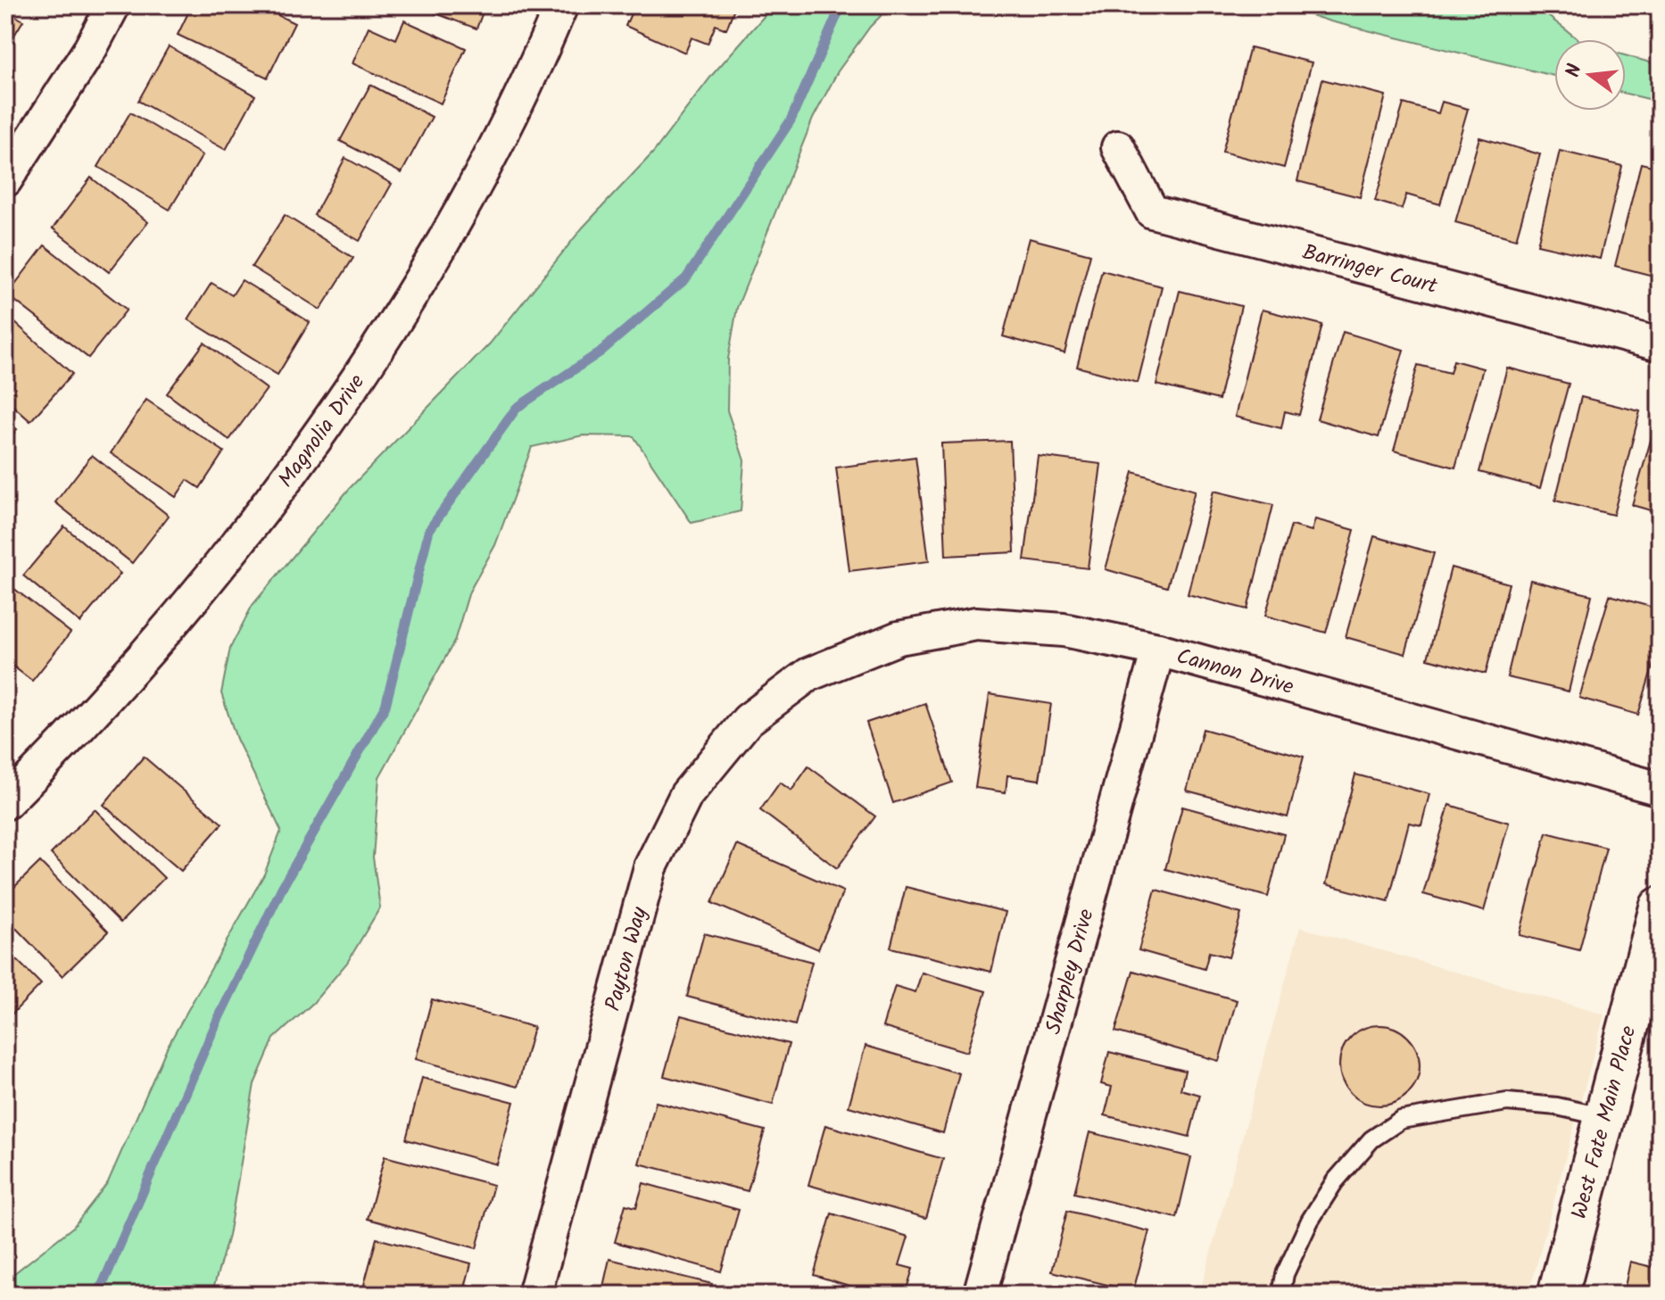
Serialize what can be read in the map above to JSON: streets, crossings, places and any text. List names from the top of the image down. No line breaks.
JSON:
{"streets":{"street":["Barringer Court","Magnolia Drive","Cannon Drive","Payton Way","Sharpley Drive","West Fate Main Place"]},"crossings":[["Cannon Drive","Payton Way"],["Cannon Drive","Sharpley Drive"]],"north":"left"}
